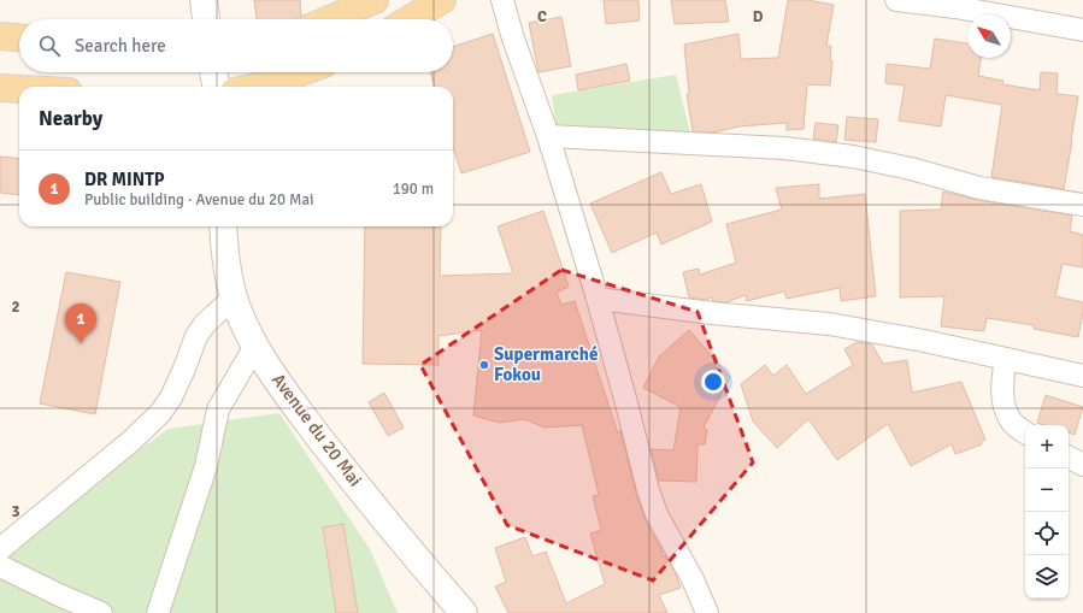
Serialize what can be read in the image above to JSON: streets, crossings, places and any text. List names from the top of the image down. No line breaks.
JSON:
{"streets":{"main road":["Avenue du 20 Mai"]},"places":["Supermarché Fokou"],"north":"top left","page":{"search":"Search here","heading":"Nearby","list":[{"mark":"1","name":"DR MINTP","note":"Public building · Avenue du 20 Mai","value":"190 m"}],"pins":"1","map_buttons":["+","−"]},"grid":{"columns":["C","D"],"rows":["2","3"]}}
